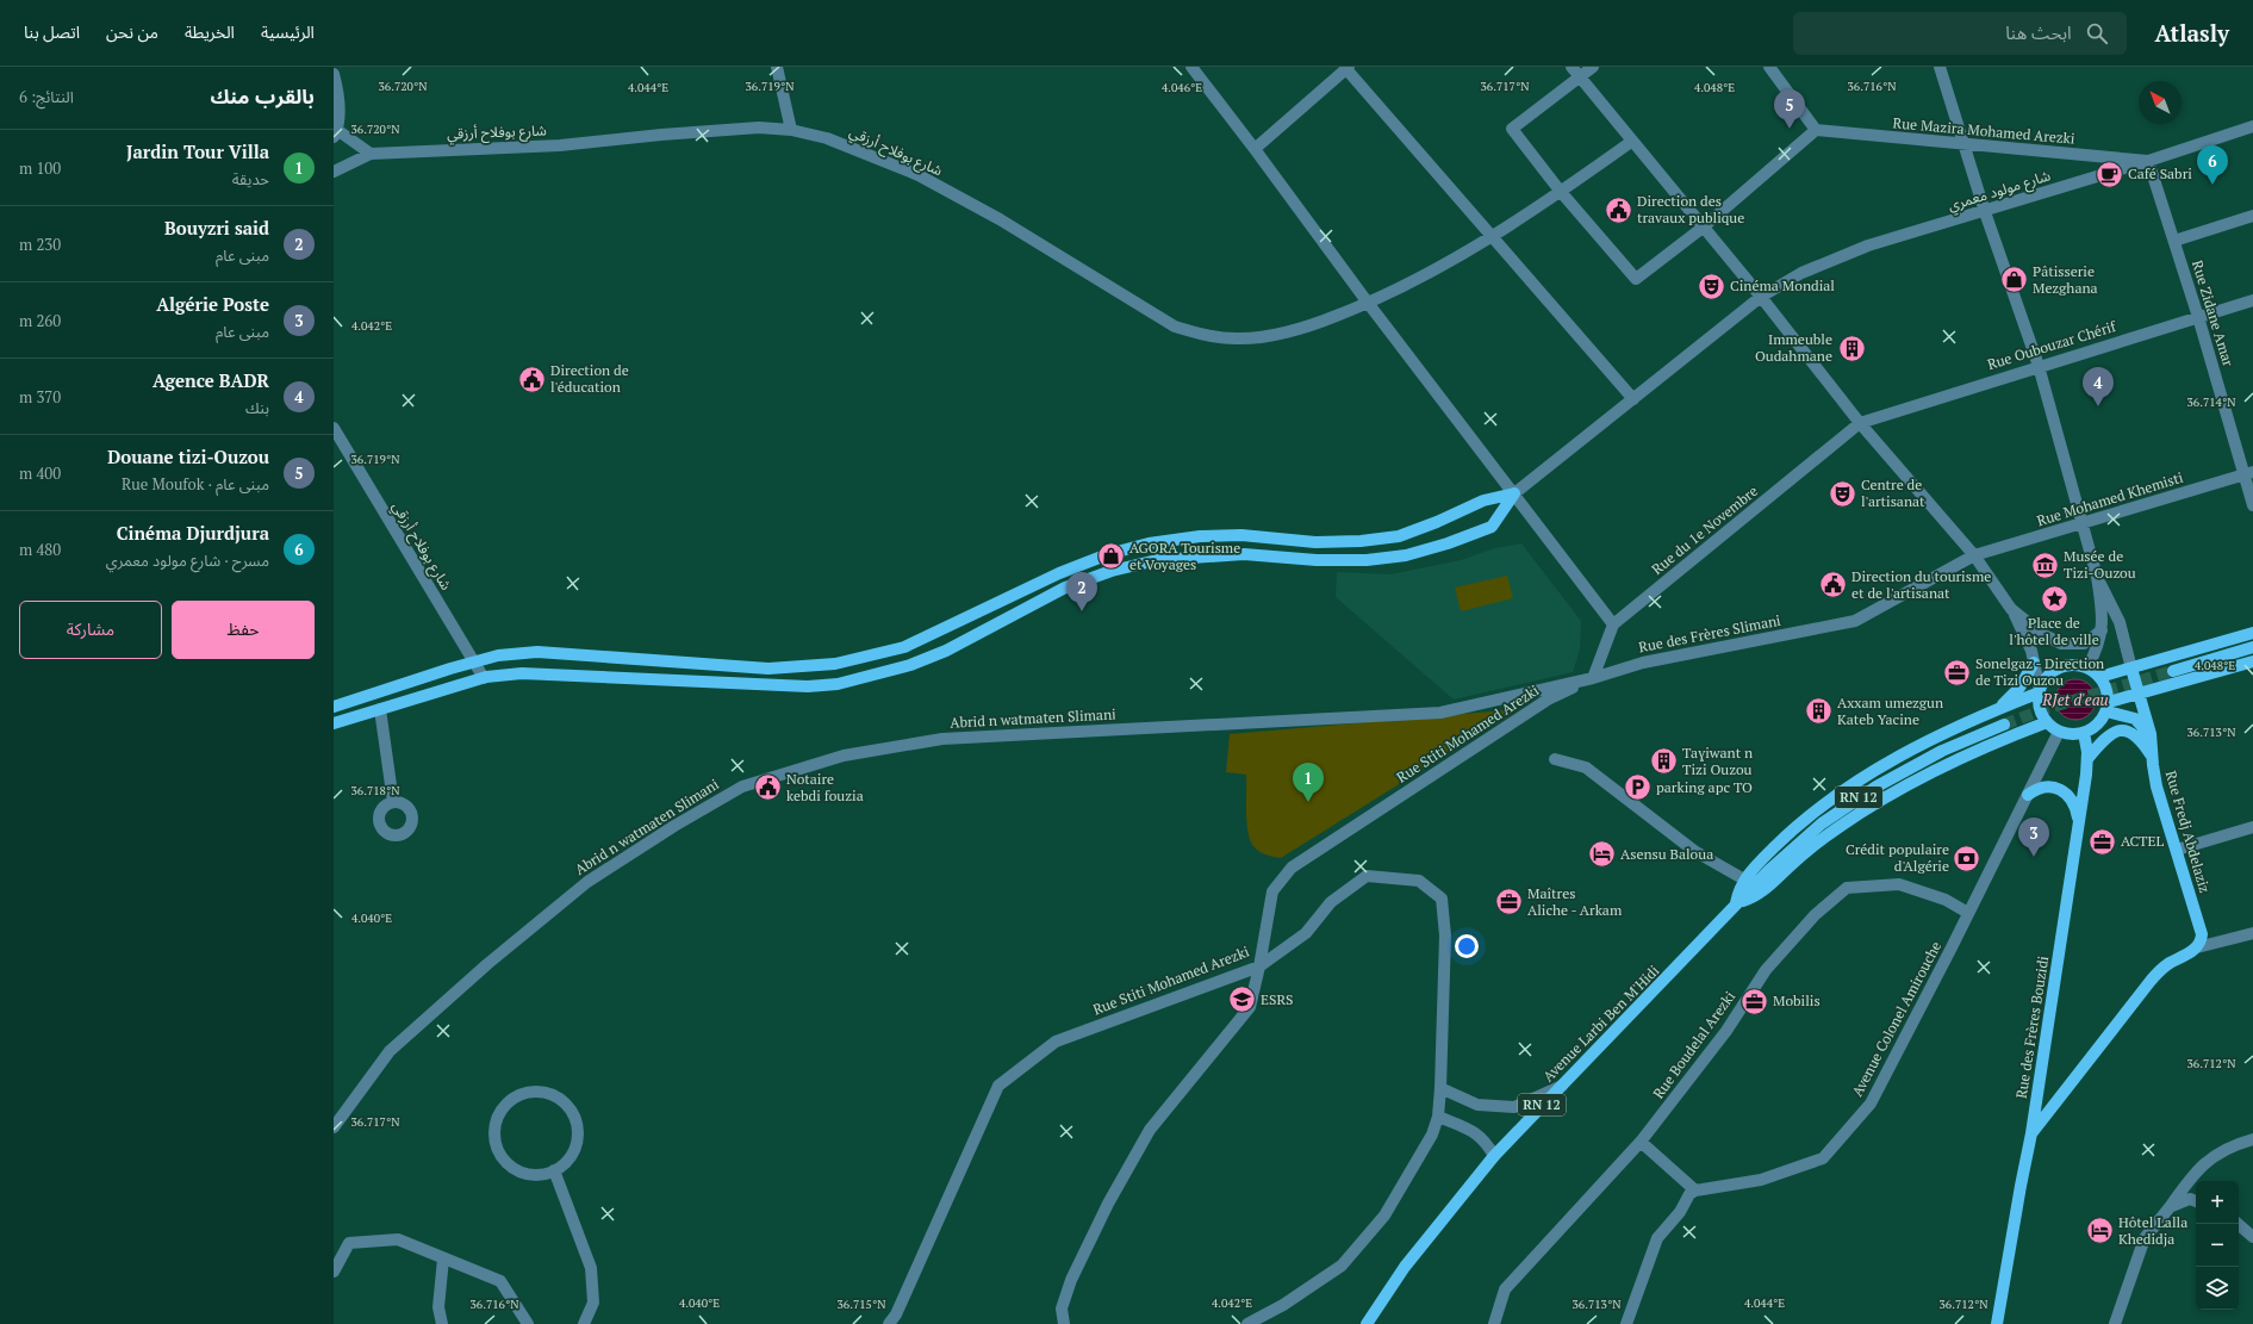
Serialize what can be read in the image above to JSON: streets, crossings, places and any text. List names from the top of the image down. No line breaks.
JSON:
{"streets":{"main road":["RN 12","Rue Fredj Abdelaziz","Avenue Larbi Ben M'Hidi","Rue des Frères Bouzidi"],"street":["Rue Mazira Mohamed Arezki","شارع بوفلاح أرزقي","شارع مولود معمري","Rue Zidane Amar","Rue Oubouzar Chérif","Rue Mohamed Khemisti","Rue du 1e Novembre","Rue des Frères Slimani","Abrid n watmaten Slimani","Rue Stiti Mohamed Arezki","Avenue Colonel Amirouche","Rue Boudelal Arezki"]},"crossings":[["Rue Mazira Mohamed Arezki","شارع مولود معمري"],["Rue Mazira Mohamed Arezki","Rue Zidane Amar"],["شارع مولود معمري","Rue Zidane Amar"],["Rue Zidane Amar","Rue Oubouzar Chérif"],["Rue Zidane Amar","Rue Mohamed Khemisti"],["Rue Oubouzar Chérif","Rue du 1e Novembre"],["Rue Mohamed Khemisti","Rue des Frères Slimani"],["Rue des Frères Slimani","Abrid n watmaten Slimani"],["Rue des Frères Slimani","Rue Stiti Mohamed Arezki"],["Avenue Colonel Amirouche","Avenue Larbi Ben M'Hidi"],["Avenue Colonel Amirouche","Rue des Frères Bouzidi"],["Avenue Colonel Amirouche","Rue Boudelal Arezki"],["Avenue Larbi Ben M'Hidi","Rue des Frères Bouzidi"]],"water":["RJet d'eau"],"places":{"cafe":["Café Sabri"],"public building":["Direction des travaux publique","Direction de l'éducation","Direction du tourisme et de l'artisanat","Notaire kebdi fouzia"],"shop":["Pâtisserie Mezghana","AGORA Tourisme et Voyages"],"theatre":["Cinéma Mondial","Centre de l'artisanat"],"building":["Immeuble Oudahmane","Axxam umezgun Kateb Yacine","Taɣiwant n Tizi Ouzou"],"museum":["Musée de Tizi-Ouzou"],"place":["Place de l'hôtel de ville"],"office":["Sonelgaz - Direction de Tizi Ouzou","ACTEL","Maîtres Aliche - Arkam","Mobilis"],"parking":["parking apc TO"],"hotel":["Asensu Baloua","Hôtel Lalla Khedidja"],"bank":["Crédit populaire d'Algérie"],"school or university":["ESRS"]},"north":"top left","page":{"header":"Atlasly","search":"ابحث هنا","nav":["الرئيسية","الخريطة","من نحن","اتصل بنا"],"heading":["بالقرب منك","النتائج: 6"],"pins":["5","6","4","2","1","3"],"list":[{"mark":"1","name":"Jardin Tour Villa","note":"حديقة","value":"100 m"},{"mark":"2","name":"Bouyzri said","note":"مبنى عام","value":"230 m"},{"mark":"3","name":"Algérie Poste","note":"مبنى عام","value":"260 m"},{"mark":"4","name":"Agence BADR","note":"بنك","value":"370 m"},{"mark":"5","name":"Douane tizi-Ouzou","note":"مبنى عام · Rue Moufok","value":"400 m"},{"mark":"6","name":"Cinéma Djurdjura","note":"مسرح · شارع مولود معمري","value":"480 m"}],"buttons":["حفظ","مشاركة"],"map_buttons":["+","−"]},"coordinates":["36.719°N","36.716°N","36.720°N","36.717°N","4.044°E","4.046°E","4.048°E","4.042°E","36.714°N","36.713°N","36.718°N","4.040°E","36.712°N","36.715°N"]}
